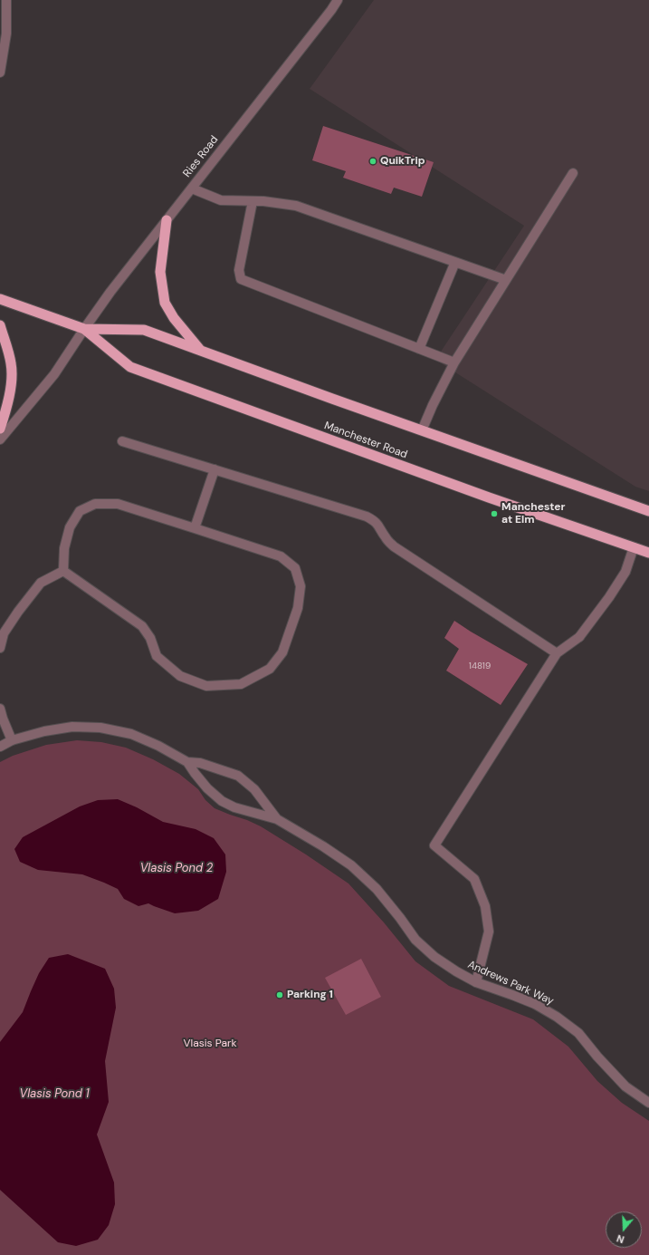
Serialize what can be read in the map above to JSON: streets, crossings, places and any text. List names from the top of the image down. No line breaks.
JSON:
{"streets":{"highway":["Manchester Road"],"street":["Ries Road","Andrews Park Way"]},"crossings":[["Ries Road","Manchester Road"]],"water":["Vlasis Pond 2","Vlasis Pond 1"],"parks":["Vlasis Park"],"places":["QuikTrip","Manchester at Elm","Parking 1"],"house_numbers":["14819"],"north":"bottom"}
